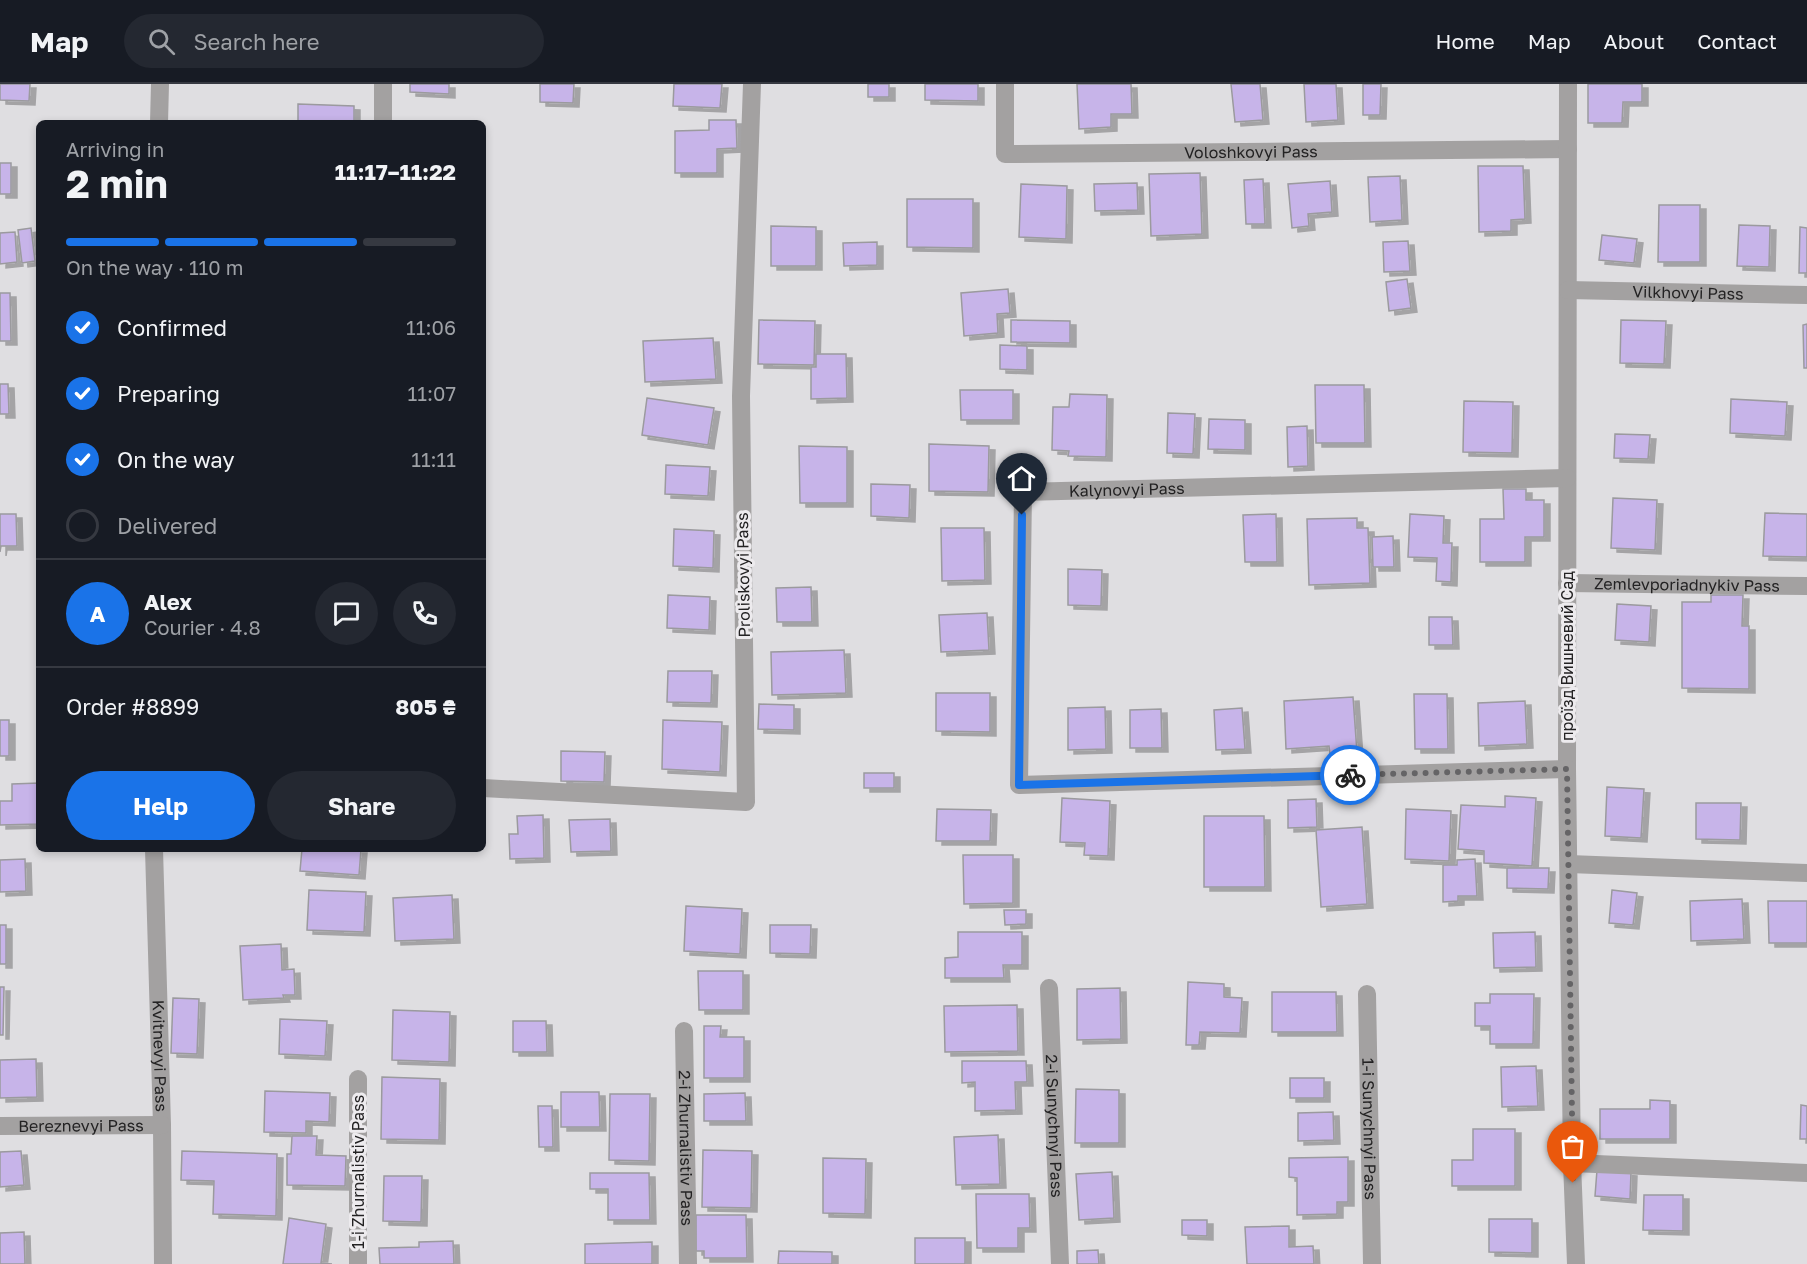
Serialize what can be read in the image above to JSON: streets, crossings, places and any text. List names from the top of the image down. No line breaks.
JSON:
{"streets":{"street":["Voloshkovyi Pass","Vilkhovyi Pass","Kalynovyi Pass","Proliskovyi Pass","Zemlevporiadnykiv Pass","проїзд Вишневий Сад","Kvitnevyi Pass","Bereznevyi Pass","2-i Sunychnyi Pass","1-i Sunychnyi Pass","2-i Zhurnalistiv Pass","1-i Zhurnalistiv Pass"]},"crossings":[["Voloshkovyi Pass","проїзд Вишневий Сад"],["Vilkhovyi Pass","проїзд Вишневий Сад"],["Kalynovyi Pass","проїзд Вишневий Сад"],["Zemlevporiadnykiv Pass","проїзд Вишневий Сад"],["Kvitnevyi Pass","Bereznevyi Pass"]],"page":{"header":"Map","search":"Search here","nav":["Home","Map","About","Contact"],"heading":["2 min","Arriving in","11:17–11:22"],"panel":["Alex","Courier · 4.8","Order #8899","805 ₴"],"bar":"On the way · 110 m","list":[["Confirmed","11:06"],["Preparing","11:07"],["On the way","11:11"],"Delivered"],"round":"A","buttons":["Help","Share"]}}
